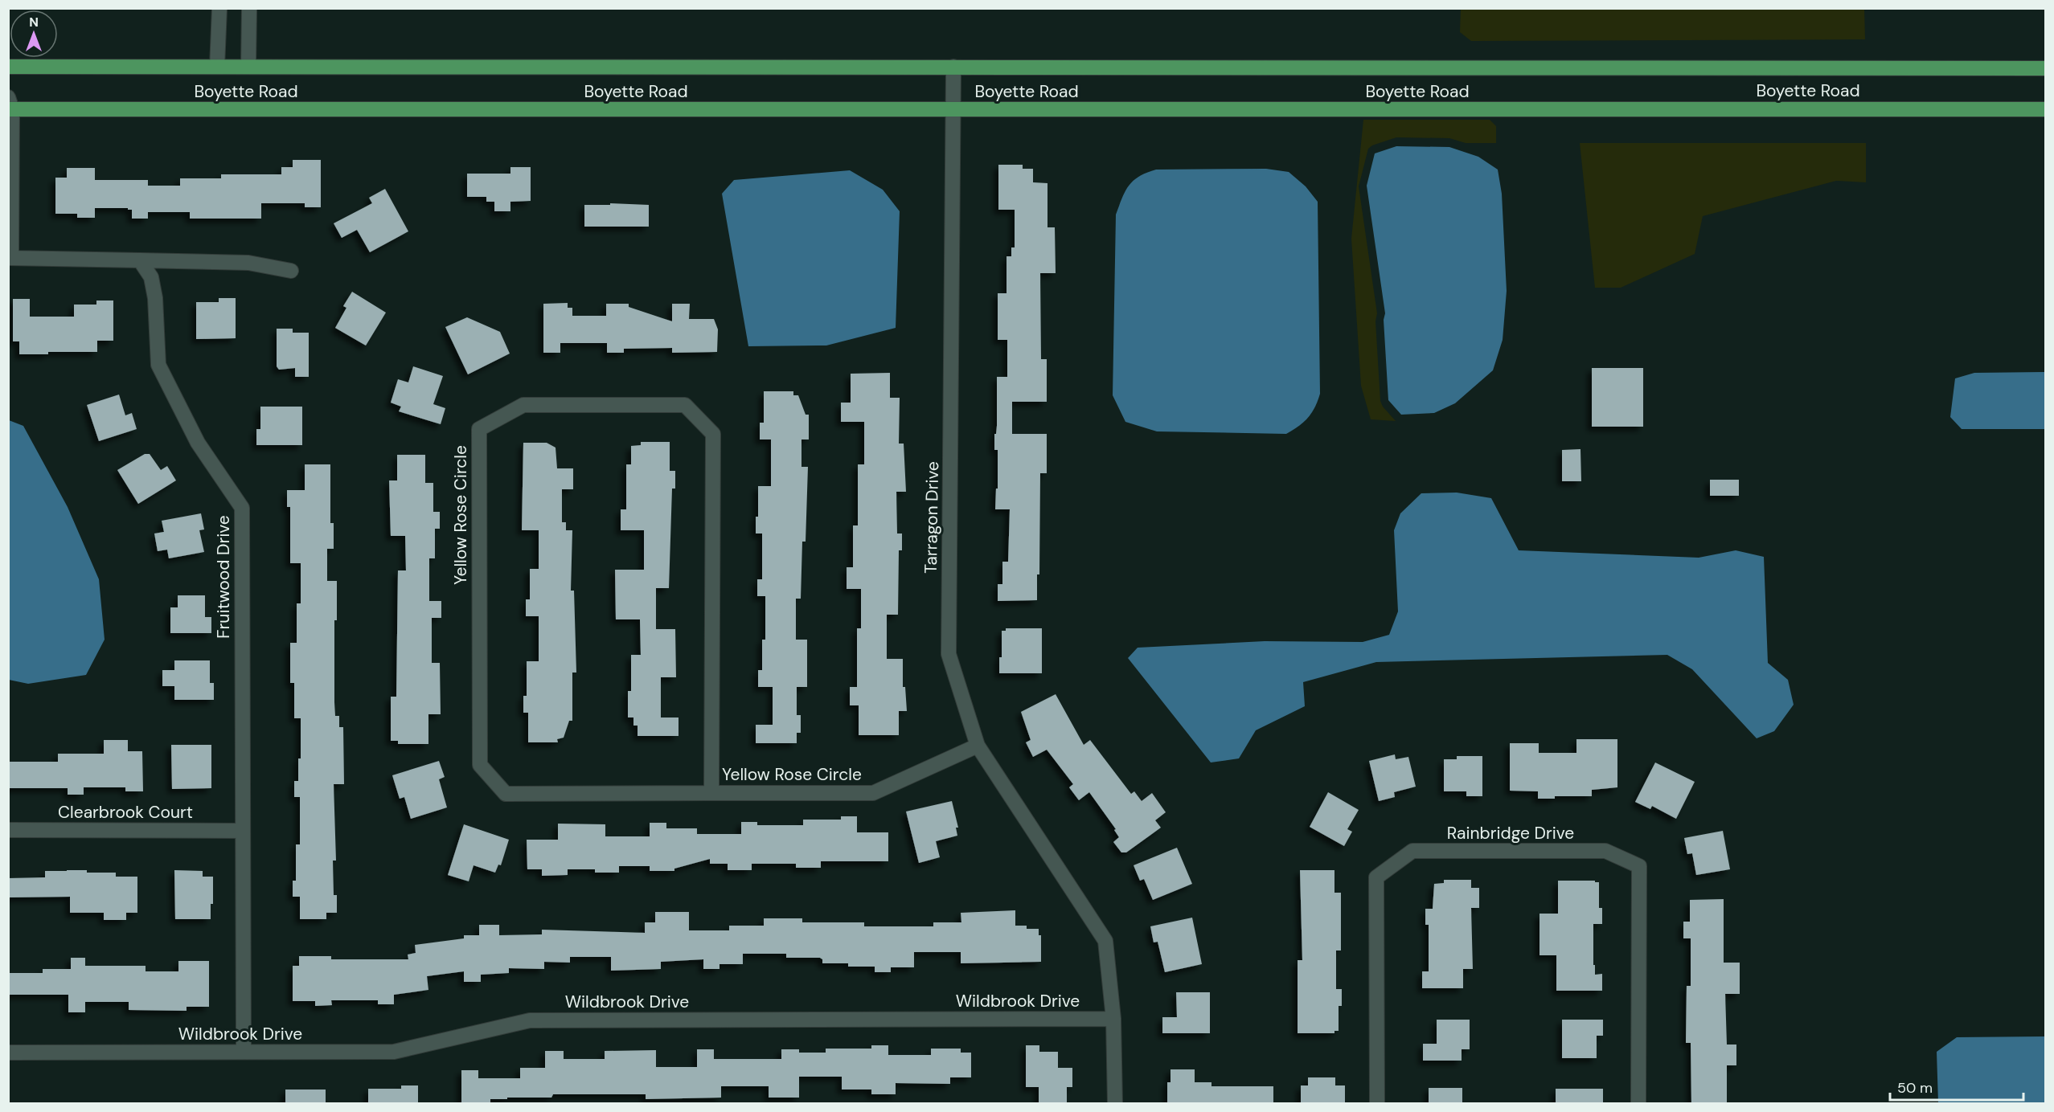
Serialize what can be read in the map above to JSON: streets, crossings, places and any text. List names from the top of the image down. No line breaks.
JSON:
{"streets":{"main road":["Boyette Road"],"street":["Yellow Rose Circle","Tarragon Drive","Fruitwood Drive","Clearbrook Court","Rainbridge Drive","Wildbrook Drive"]},"crossings":[["Boyette Road","Tarragon Drive"],["Yellow Rose Circle","Tarragon Drive"],["Tarragon Drive","Wildbrook Drive"],["Fruitwood Drive","Clearbrook Court"],["Fruitwood Drive","Wildbrook Drive"]],"scale_bar":"50 m","north":"top"}
